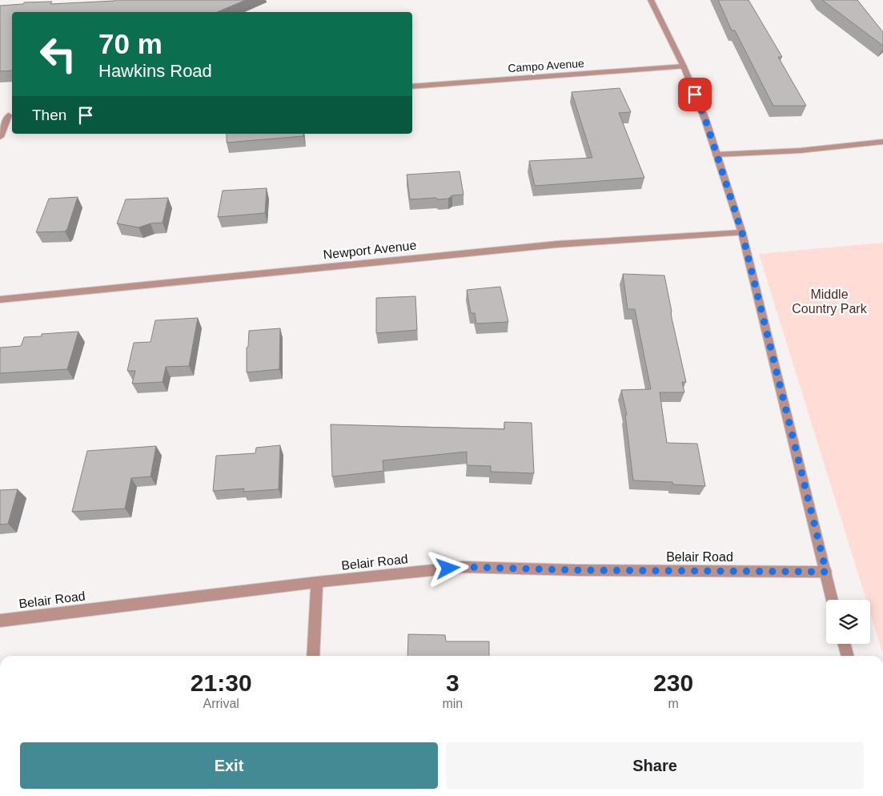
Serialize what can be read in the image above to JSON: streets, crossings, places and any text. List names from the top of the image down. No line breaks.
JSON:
{"streets":{"street":["Campo Avenue","Newport Avenue","Belair Road"]},"parks":["Middle Country Park"],"page":{"turn":["70 m","Hawkins Road"],"then":"Then","eta":["21:30","Arrival","3","min","230","m"],"buttons":["Exit","Share"]}}
